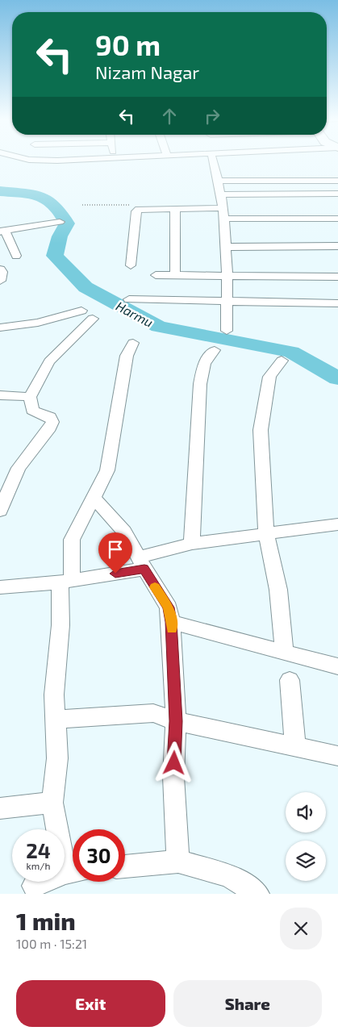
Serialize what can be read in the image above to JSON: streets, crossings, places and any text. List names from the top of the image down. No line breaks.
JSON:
{"water":["Harmu"],"page":{"turn":["90 m","Nizam Nagar"],"speed":"24 km/h","limit":"30","heading":["1 min","100 m · 15:21"],"buttons":["Exit","Share"]}}
